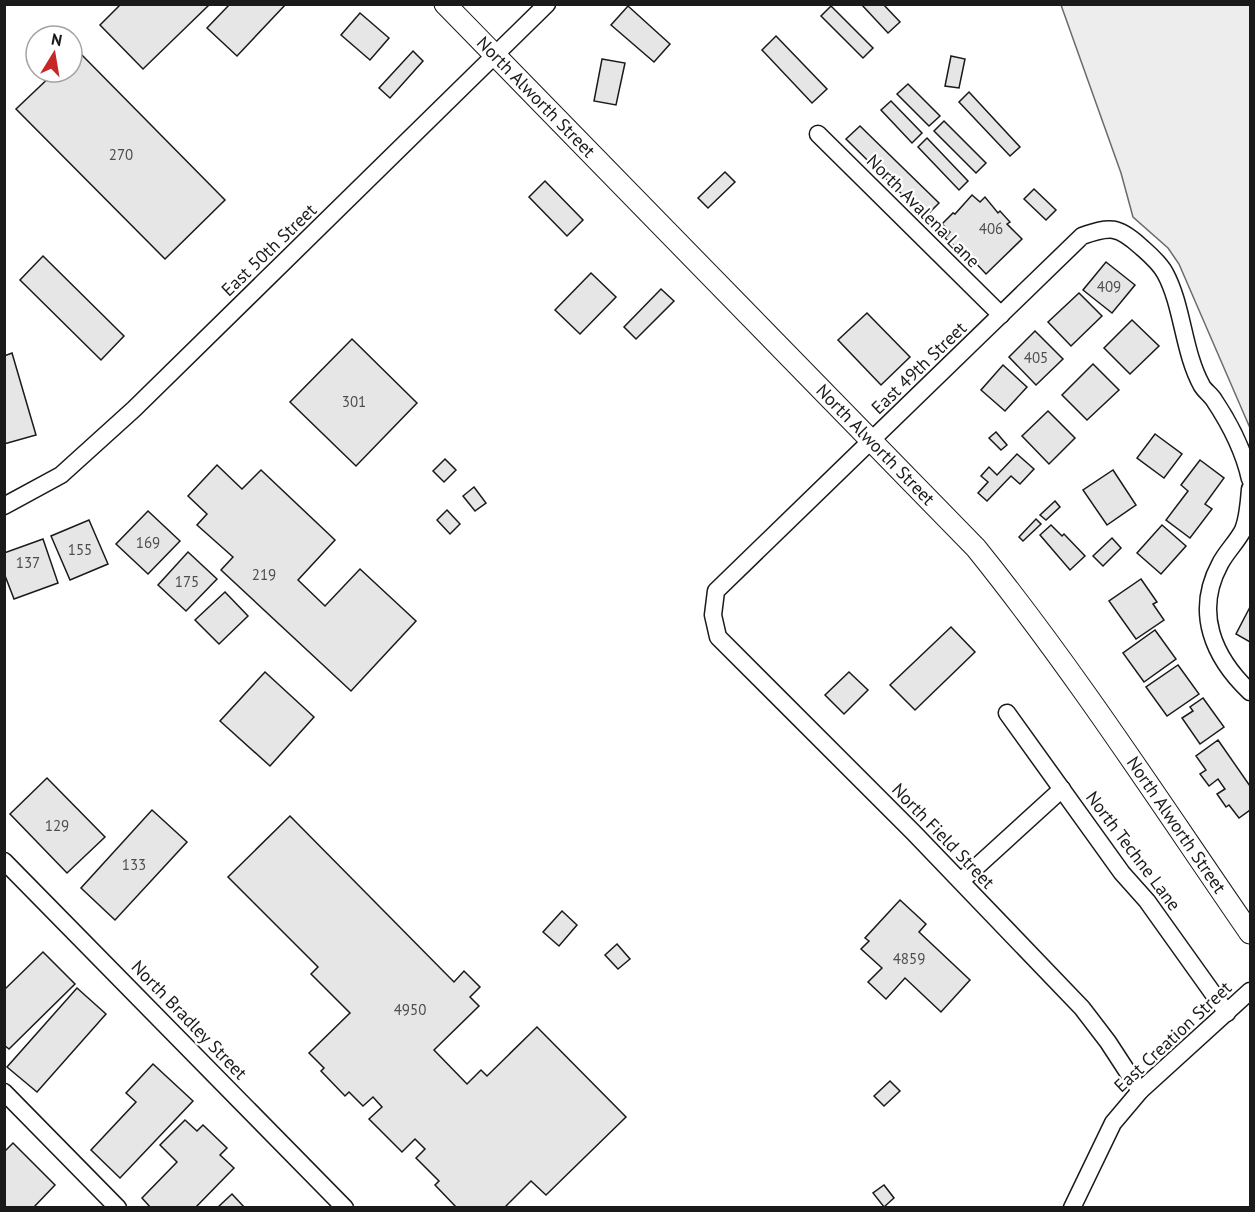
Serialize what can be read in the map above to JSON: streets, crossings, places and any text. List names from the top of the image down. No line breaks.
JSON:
{"streets":{"street":["North Alworth Street","North Avalena Lane","East 50th Street","East 49th Street","North Field Street","North Techne Lane","North Bradley Street","East Creation Street"]},"crossings":[["North Alworth Street","East 50th Street"],["North Alworth Street","East 49th Street"],["North Avalena Lane","East 49th Street"],["East 49th Street","North Field Street"],["North Field Street","East Creation Street"],["North Techne Lane","East Creation Street"]],"house_numbers":["270","406","409","405","301","169","155","137","219","175","129","133","4859","4950"],"north":"top"}
